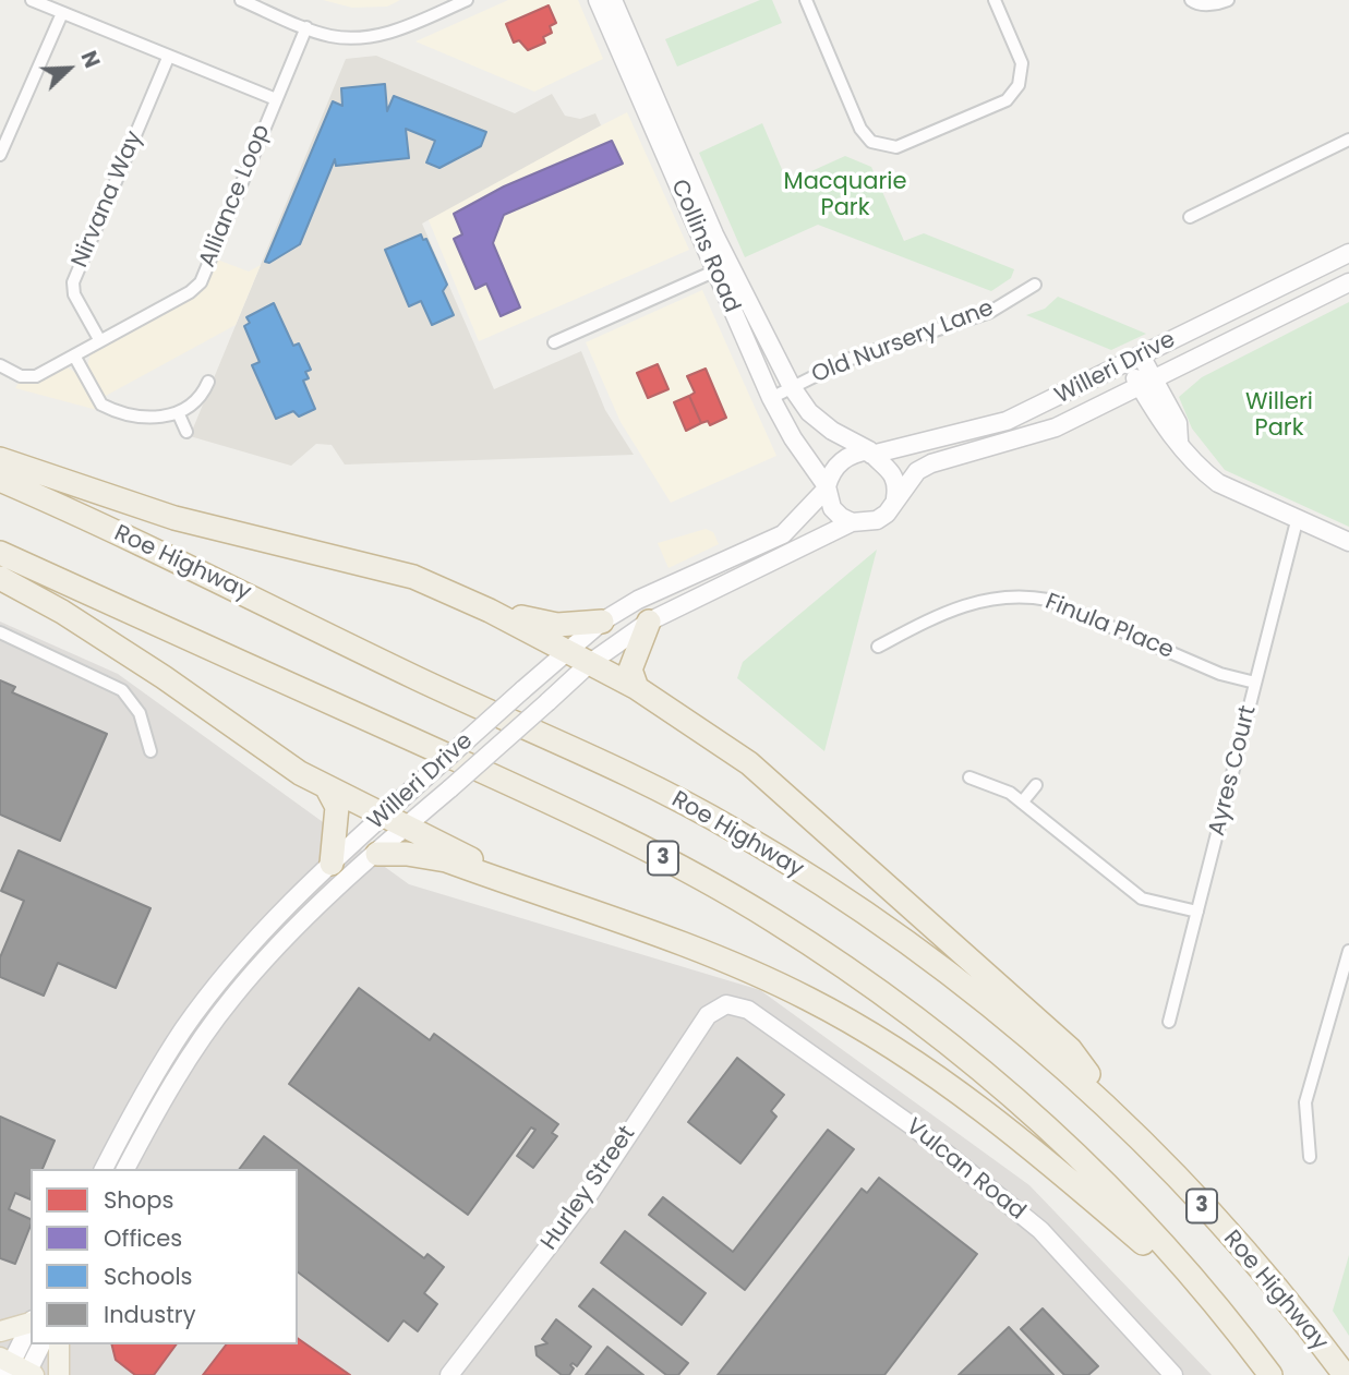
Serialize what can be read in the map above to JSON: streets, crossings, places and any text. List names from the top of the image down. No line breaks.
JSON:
{"streets":{"highway":["Roe Highway","3"],"main road":["Collins Road","Willeri Drive","Vulcan Road","Hurley Street"],"street":["Alliance Loop","Nirvana Way","Old Nursery Lane","Finula Place","Ayres Court"]},"crossings":[["Alliance Loop","Nirvana Way"],["Collins Road","Old Nursery Lane"],["Collins Road","Willeri Drive"],["Finula Place","Ayres Court"],["Vulcan Road","Hurley Street"]],"parks":["Macquarie Park","Willeri Park"],"legend":["Shops","Offices","Schools","Industry"],"north":"top right"}
